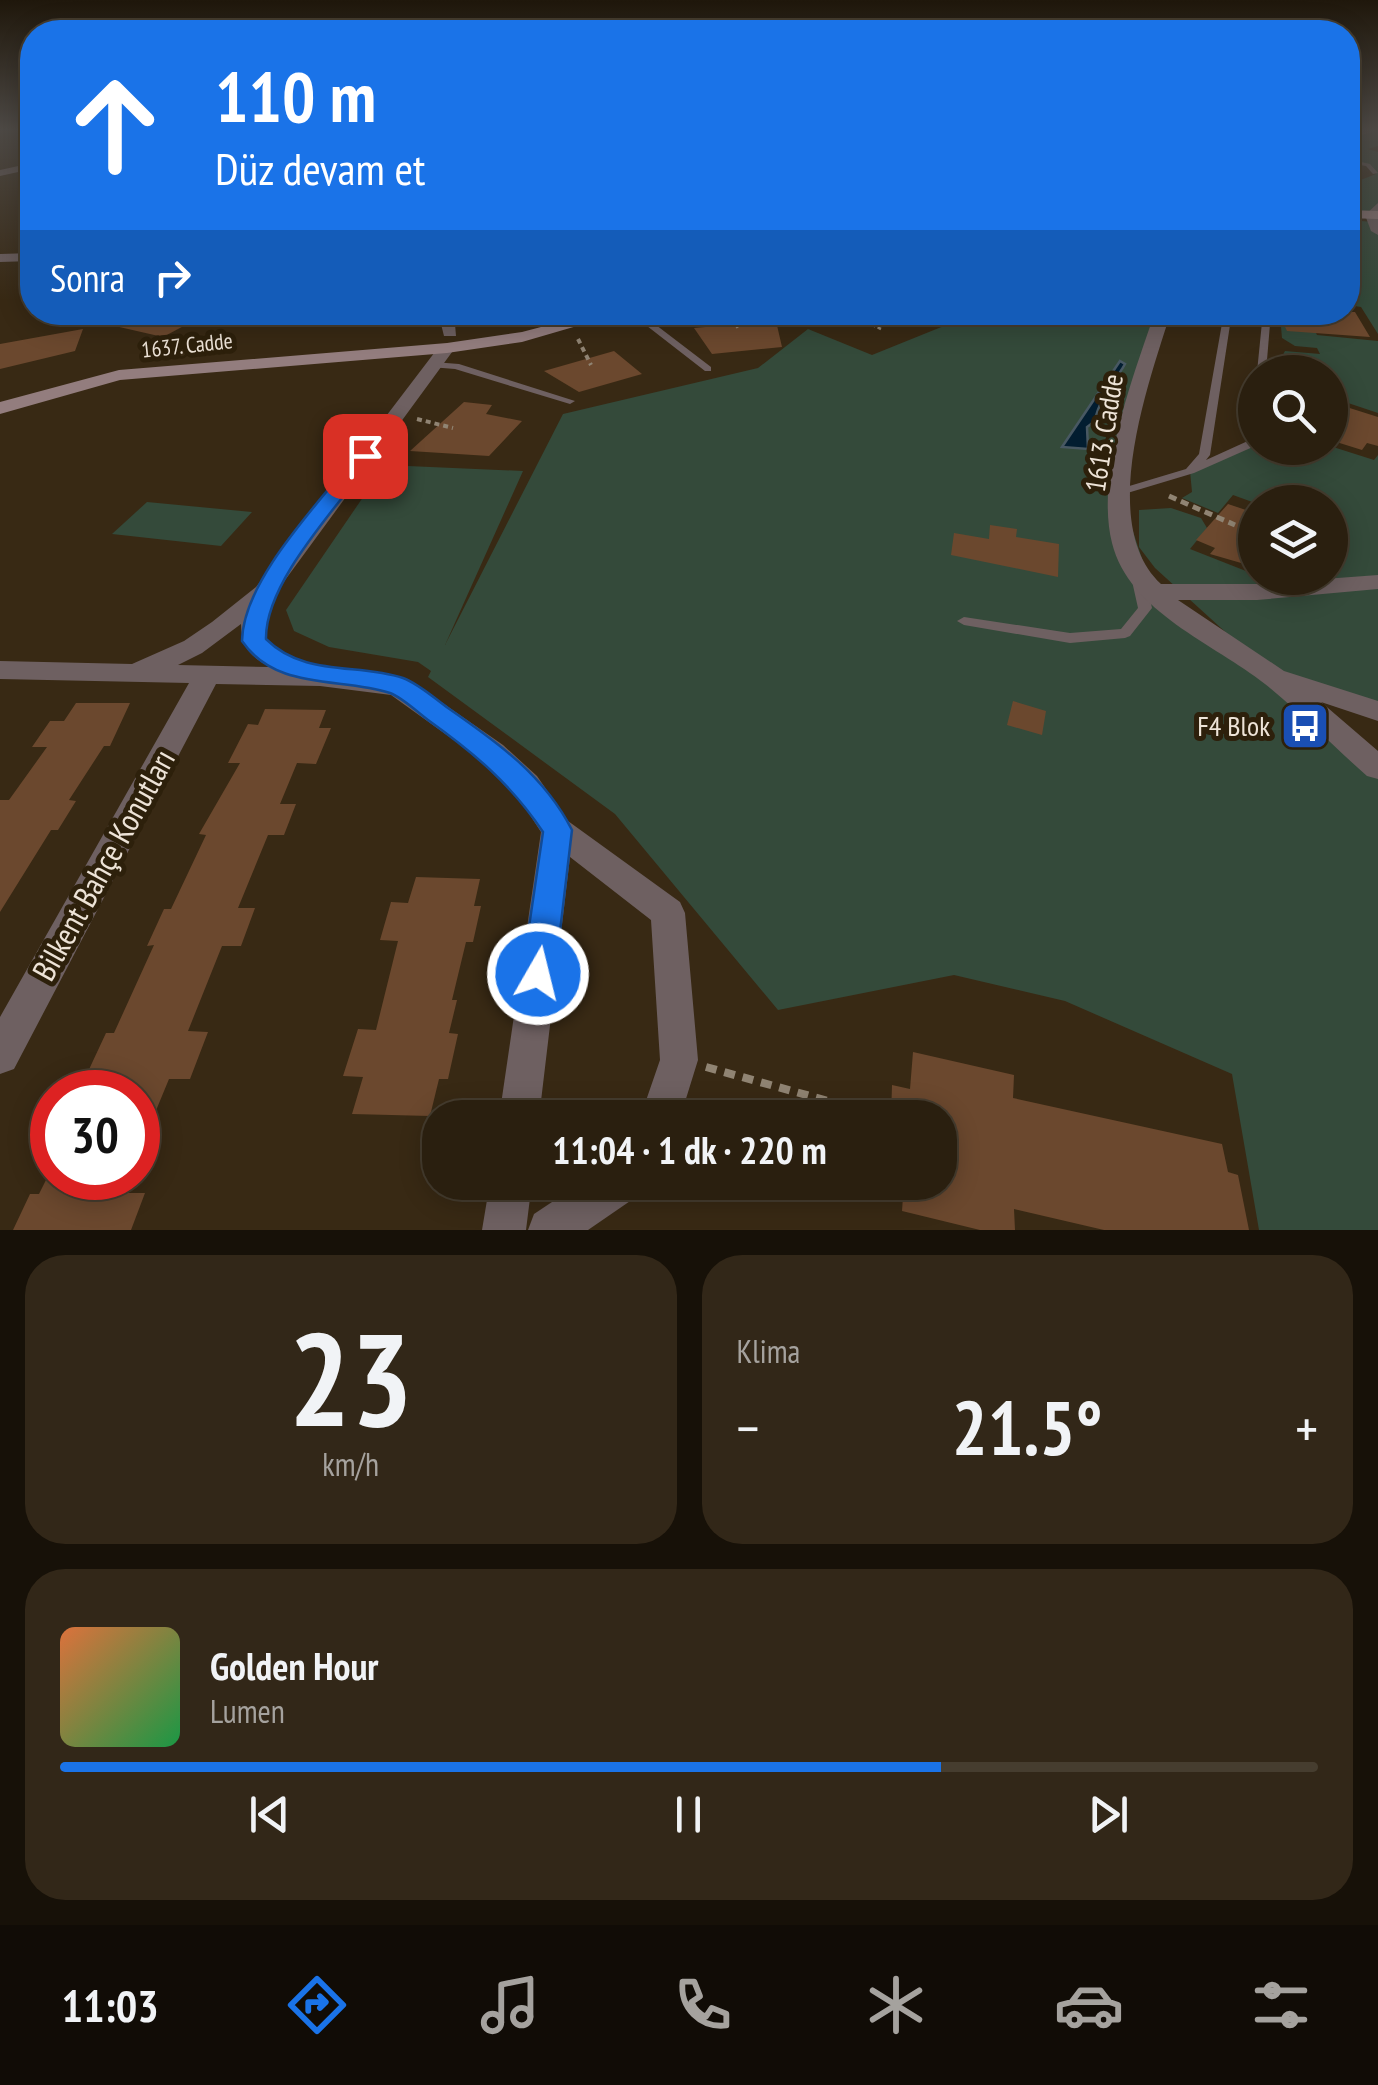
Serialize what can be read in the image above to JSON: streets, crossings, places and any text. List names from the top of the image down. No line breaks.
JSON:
{"streets":{"street":["1637. Cadde","1613. Cadde","Bilkent Bahçe Konutları"]},"places":{"bus stop":["F4 Blok"]},"page":{"turn":["110 m","Düz devam et"],"then":"Sonra","limit":"30","trip":"11:04 · 1 dk · 220 m","tile":[["23","km/h"],"Klima"],"heat":["−","21.5°","+"],"song":["Golden Hour","Lumen"],"tabs":"11:03"}}
